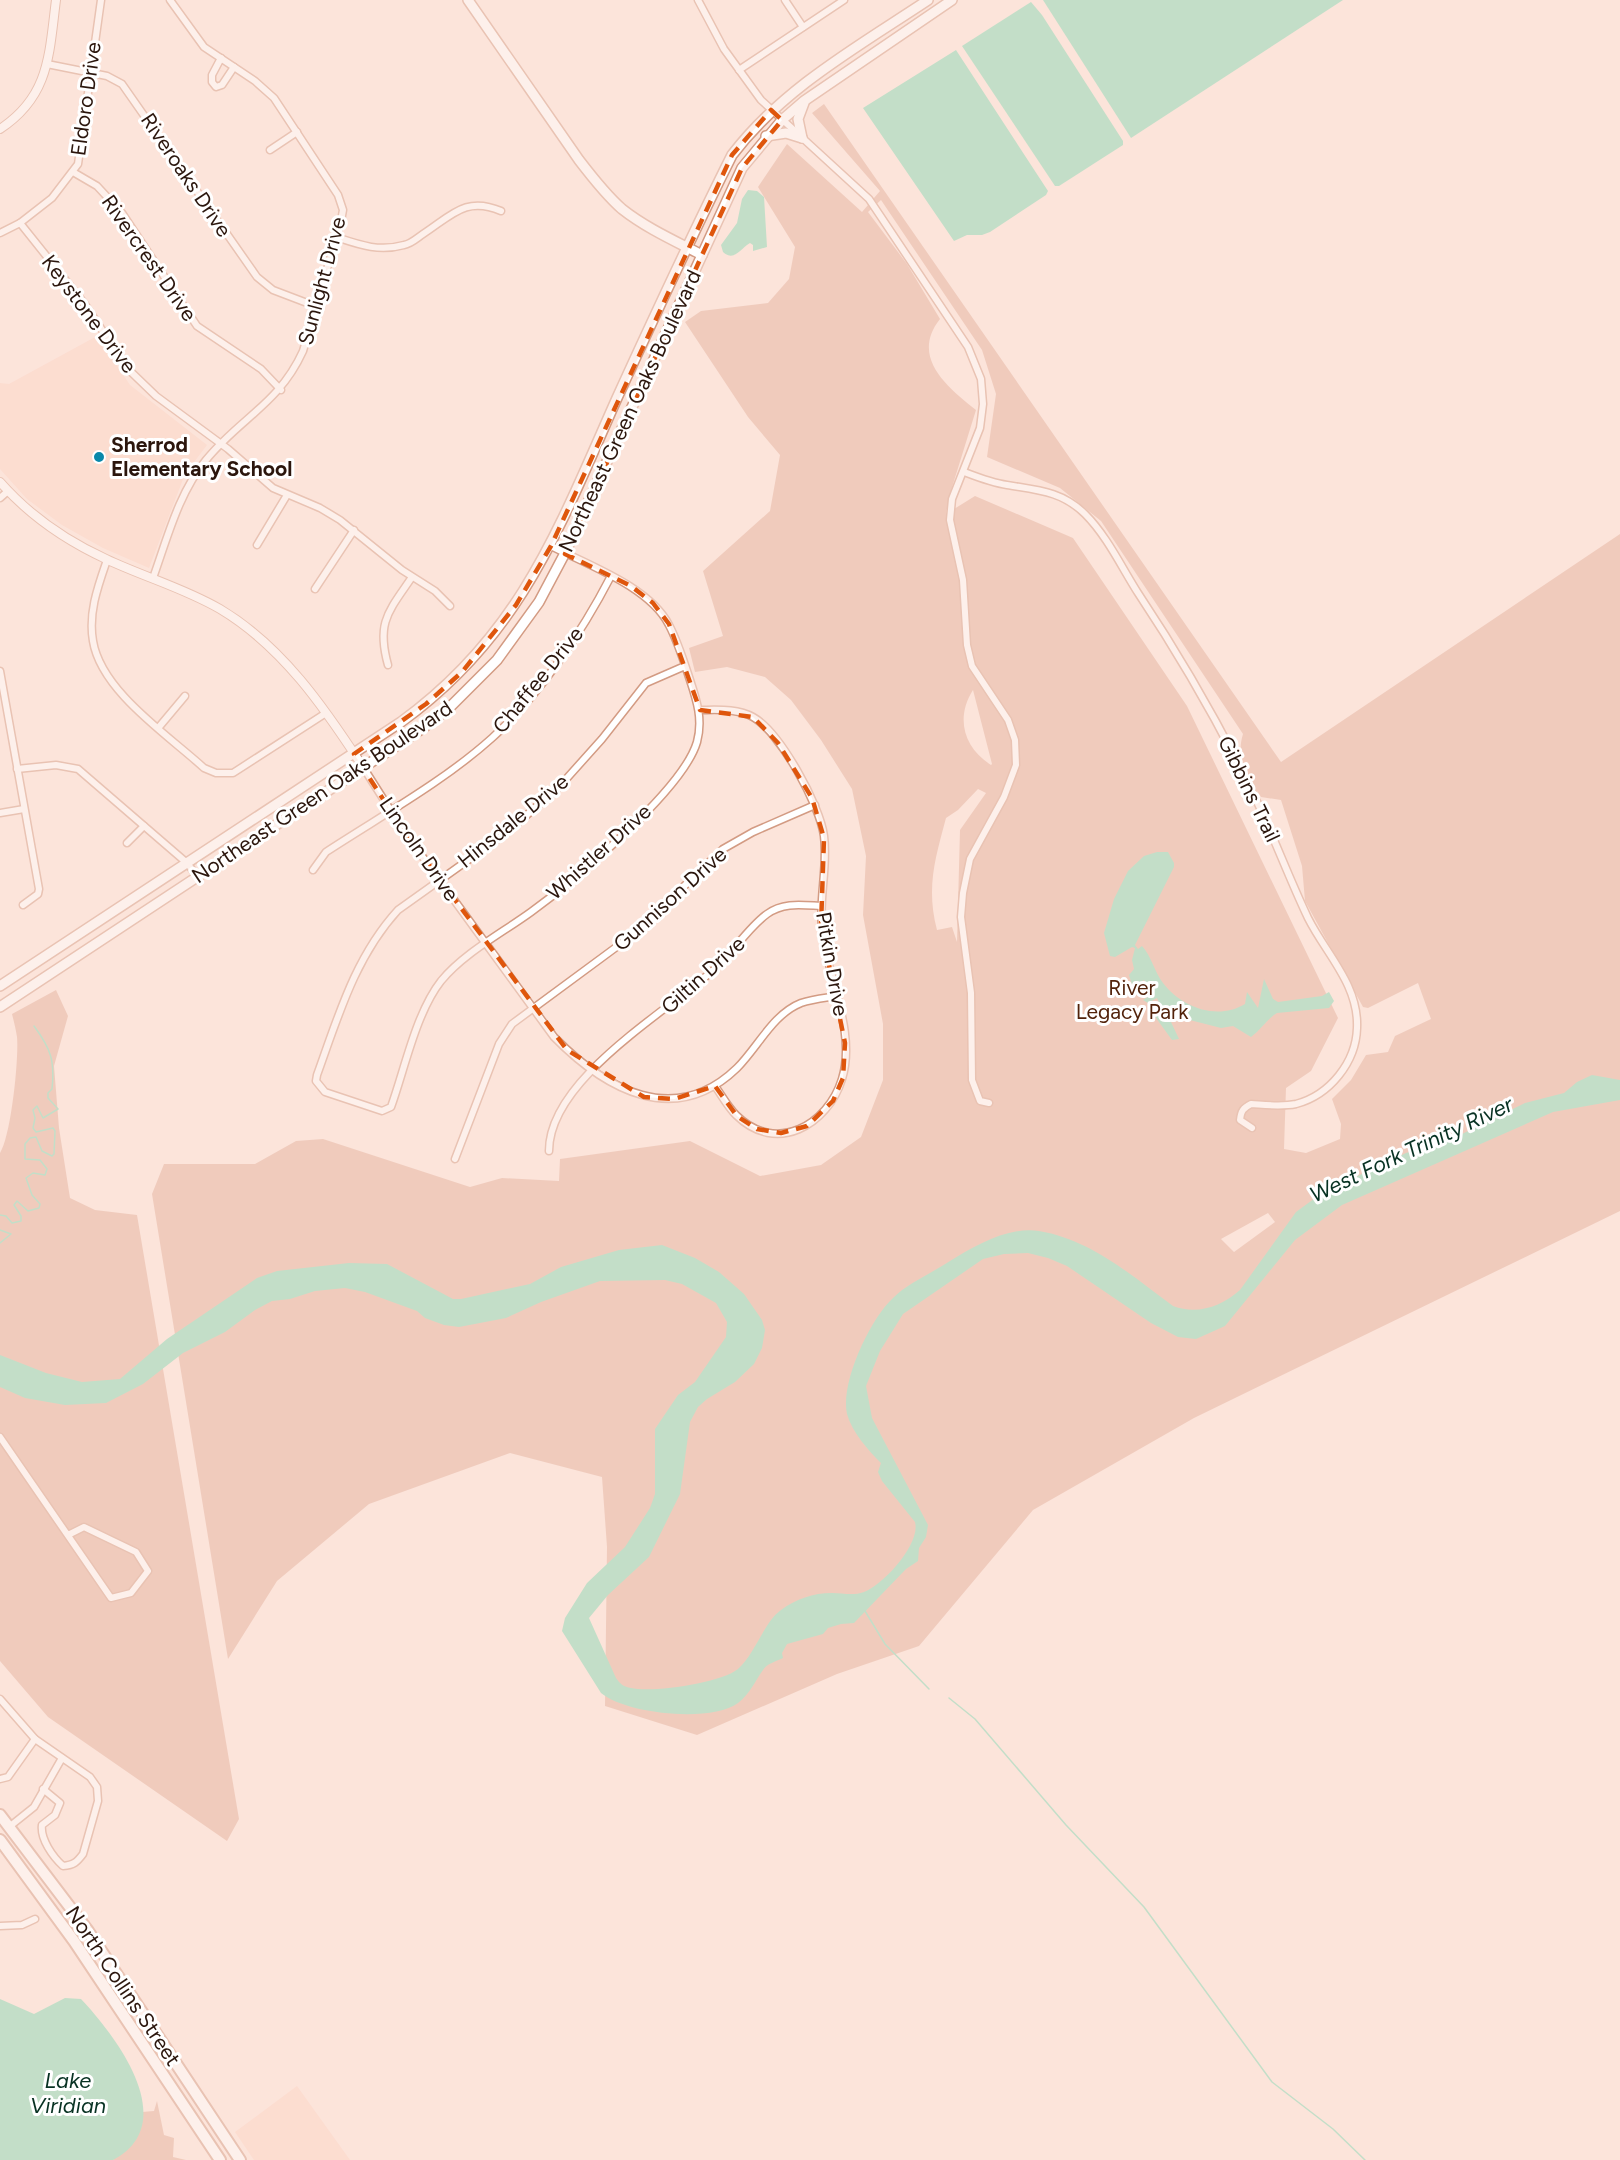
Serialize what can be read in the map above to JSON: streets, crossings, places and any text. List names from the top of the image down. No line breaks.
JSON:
{"streets":{"main road":["Northeast Green Oaks Boulevard","North Collins Street"],"street":["Eldoro Drive","Riveroaks Drive","Rivercrest Drive","Sunlight Drive","Keystone Drive","Chaffee Drive","Gibbins Trail","Hinsdale Drive","Lincoln Drive","Whistler Drive","Gunnison Drive","Pitkin Drive","Giltin Drive"]},"crossings":[["Eldoro Drive","Riveroaks Drive"],["Eldoro Drive","Rivercrest Drive"],["Eldoro Drive","Keystone Drive"],["Riveroaks Drive","Sunlight Drive"],["Rivercrest Drive","Sunlight Drive"],["Sunlight Drive","Keystone Drive"],["Sunlight Drive","Lincoln Drive"],["Northeast Green Oaks Boulevard","Lincoln Drive"],["Northeast Green Oaks Boulevard","Whistler Drive"],["Chaffee Drive","Lincoln Drive"],["Chaffee Drive","Whistler Drive"],["Hinsdale Drive","Lincoln Drive"],["Hinsdale Drive","Whistler Drive"],["Lincoln Drive","Whistler Drive"],["Lincoln Drive","Gunnison Drive"],["Lincoln Drive","Pitkin Drive"],["Lincoln Drive","Giltin Drive"],["Whistler Drive","Pitkin Drive"],["Gunnison Drive","Pitkin Drive"],["Pitkin Drive","Giltin Drive"]],"water":["West Fork Trinity River","Lake Viridian"],"parks":["River Legacy Park"],"places":["Sherrod Elementary School"]}
